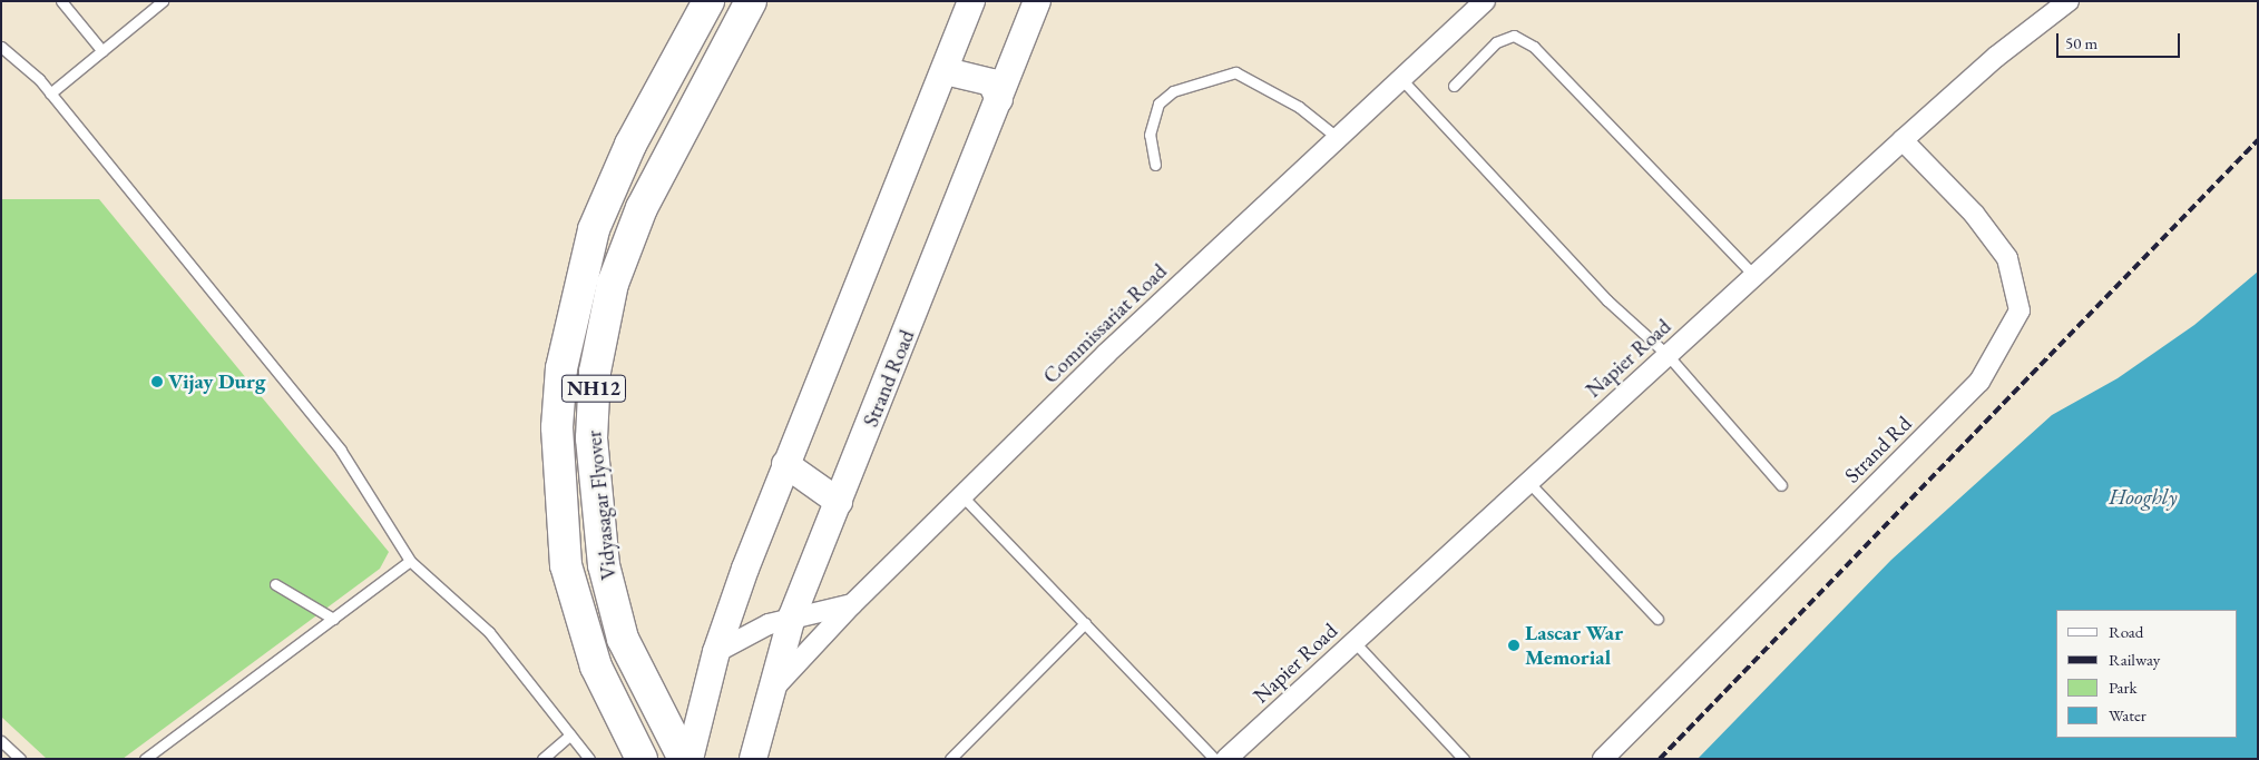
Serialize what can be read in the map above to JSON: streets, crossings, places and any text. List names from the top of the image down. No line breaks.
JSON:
{"streets":{"highway":["NH12","Vidyasagar Flyover"],"main road":["Strand Road"],"street":["Commissariat Road","Napier Road","Strand Rd"]},"crossings":[["Commissariat Road","Strand Road"],["Napier Road","Strand Rd"]],"water":["Hooghly"],"places":["Vijay Durg","Lascar War Memorial"],"legend":["Road","Railway","Park","Water"],"scale_bar":"50 m"}
